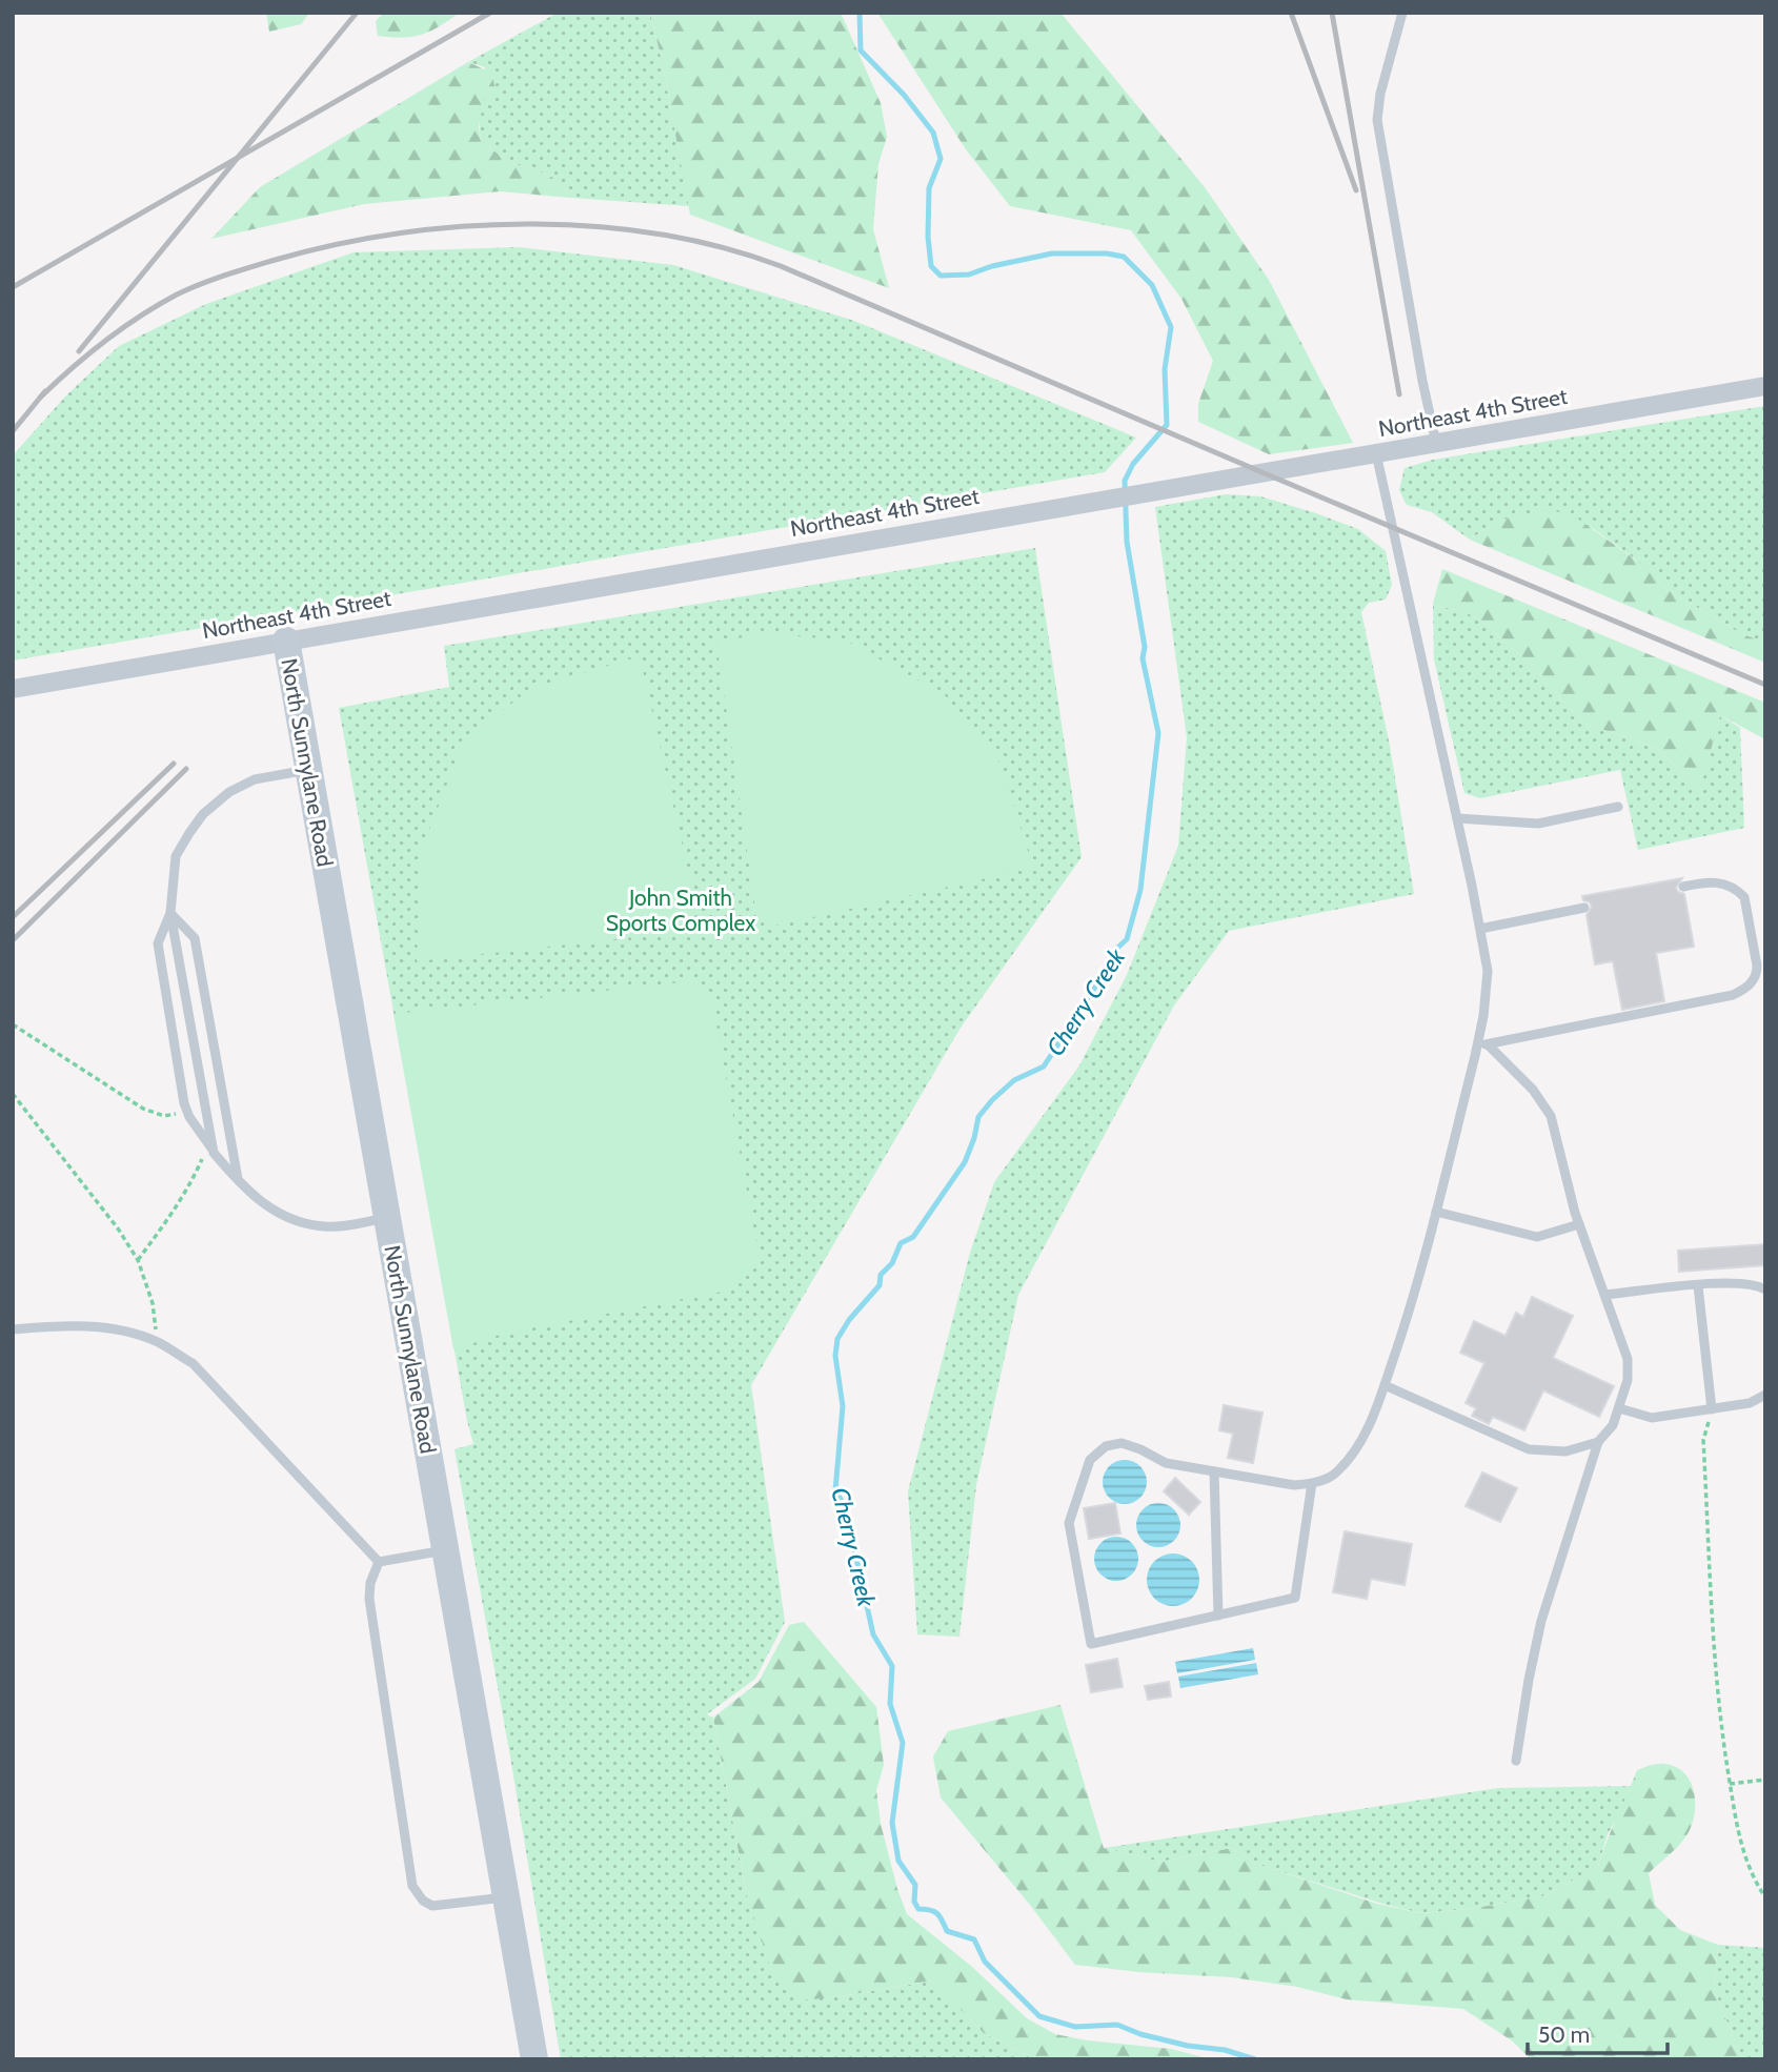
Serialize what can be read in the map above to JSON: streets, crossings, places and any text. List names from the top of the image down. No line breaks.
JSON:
{"streets":{"street":["Northeast 4th Street","North Sunnylane Road"]},"crossings":[["Northeast 4th Street","North Sunnylane Road"]],"water":["Cherry Creek"],"parks":["John Smith Sports Complex"],"scale_bar":"50 m"}
